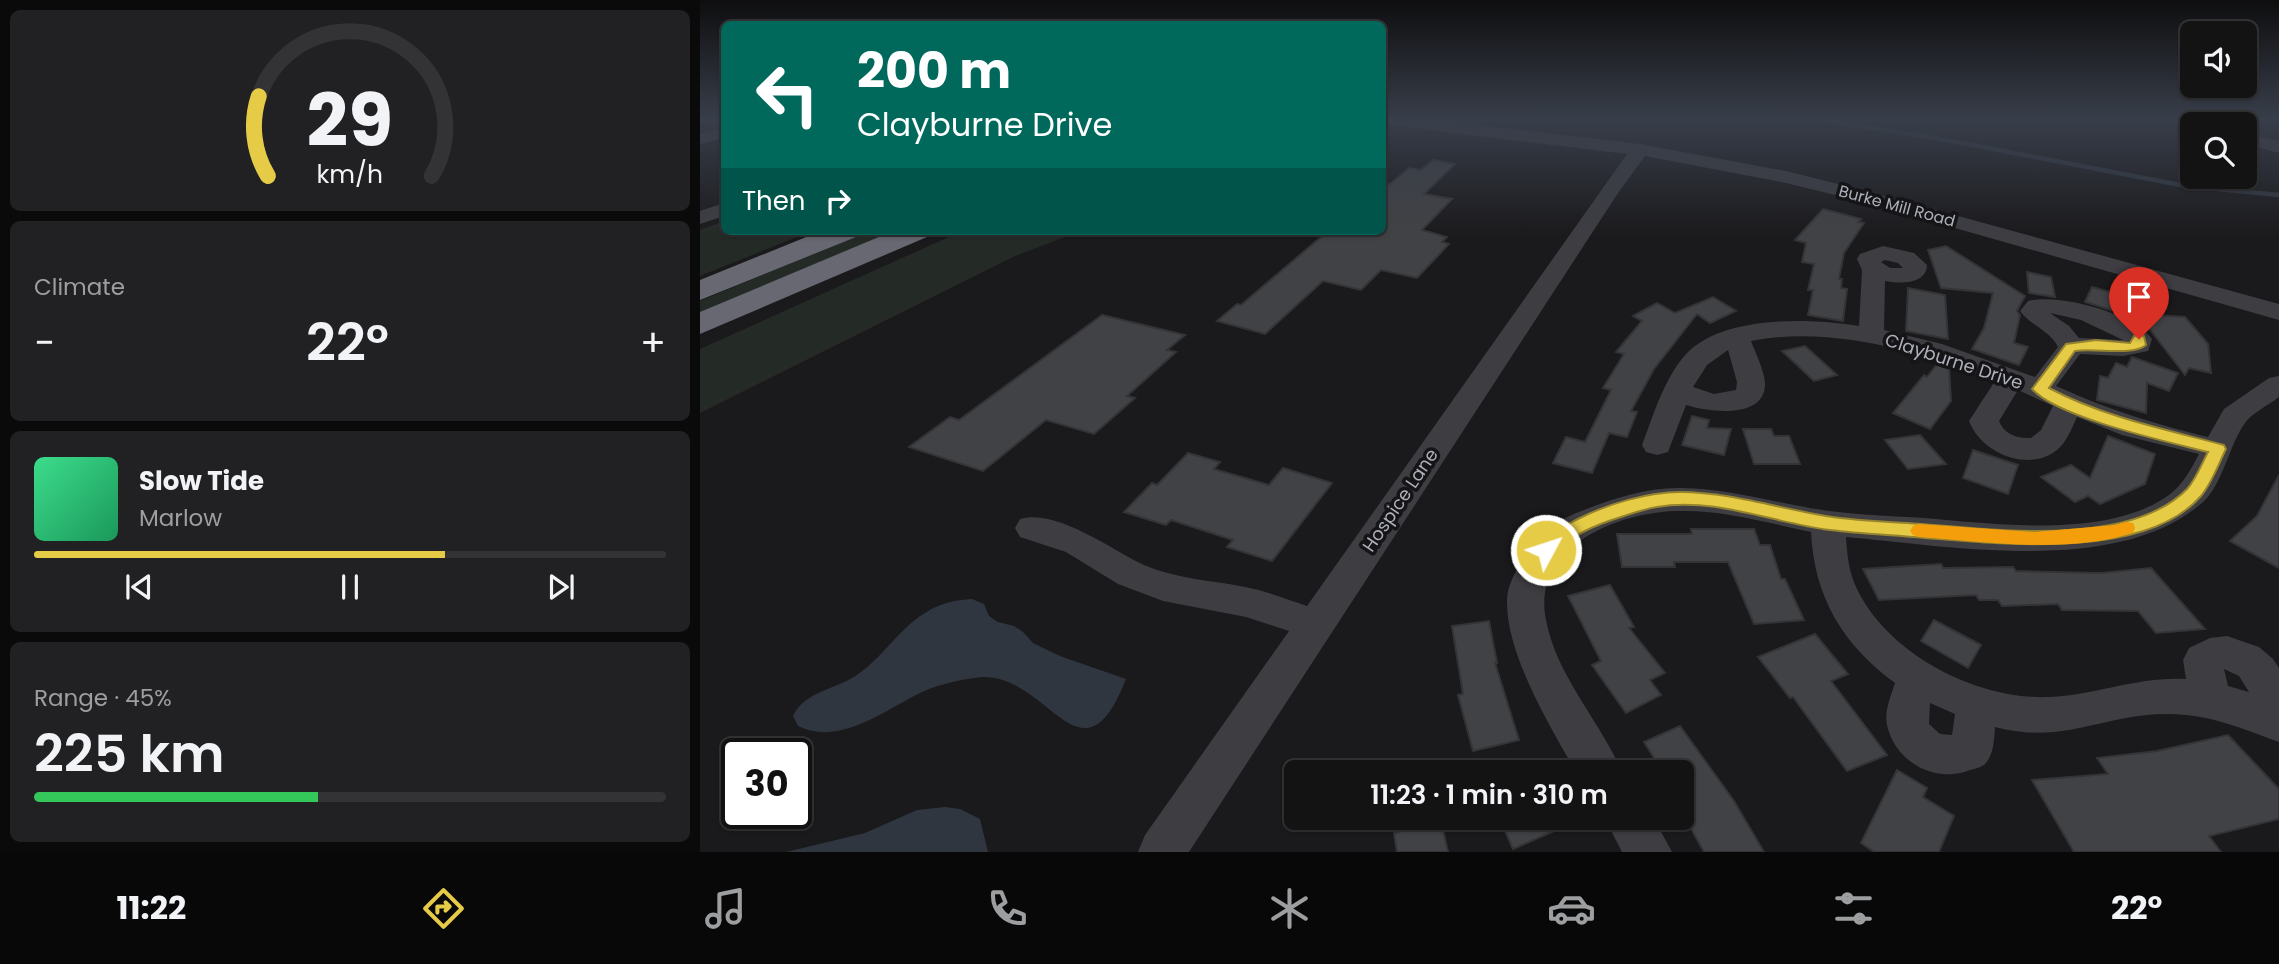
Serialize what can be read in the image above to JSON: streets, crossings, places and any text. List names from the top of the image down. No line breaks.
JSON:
{"streets":{"street":["Burke Mill Road","Clayburne Drive","Hospice Lane"]},"page":{"turn":["200 m","Clayburne Drive"],"then":"Then","tile":["Climate",["Range · 45%","225 km"]],"heat":["−","22°","+"],"song":["Slow Tide","Marlow"],"limit":"30","trip":"11:23 · 1 min · 310 m","tabs":["11:22","22°"],"gauge":["29","km/h"]}}
